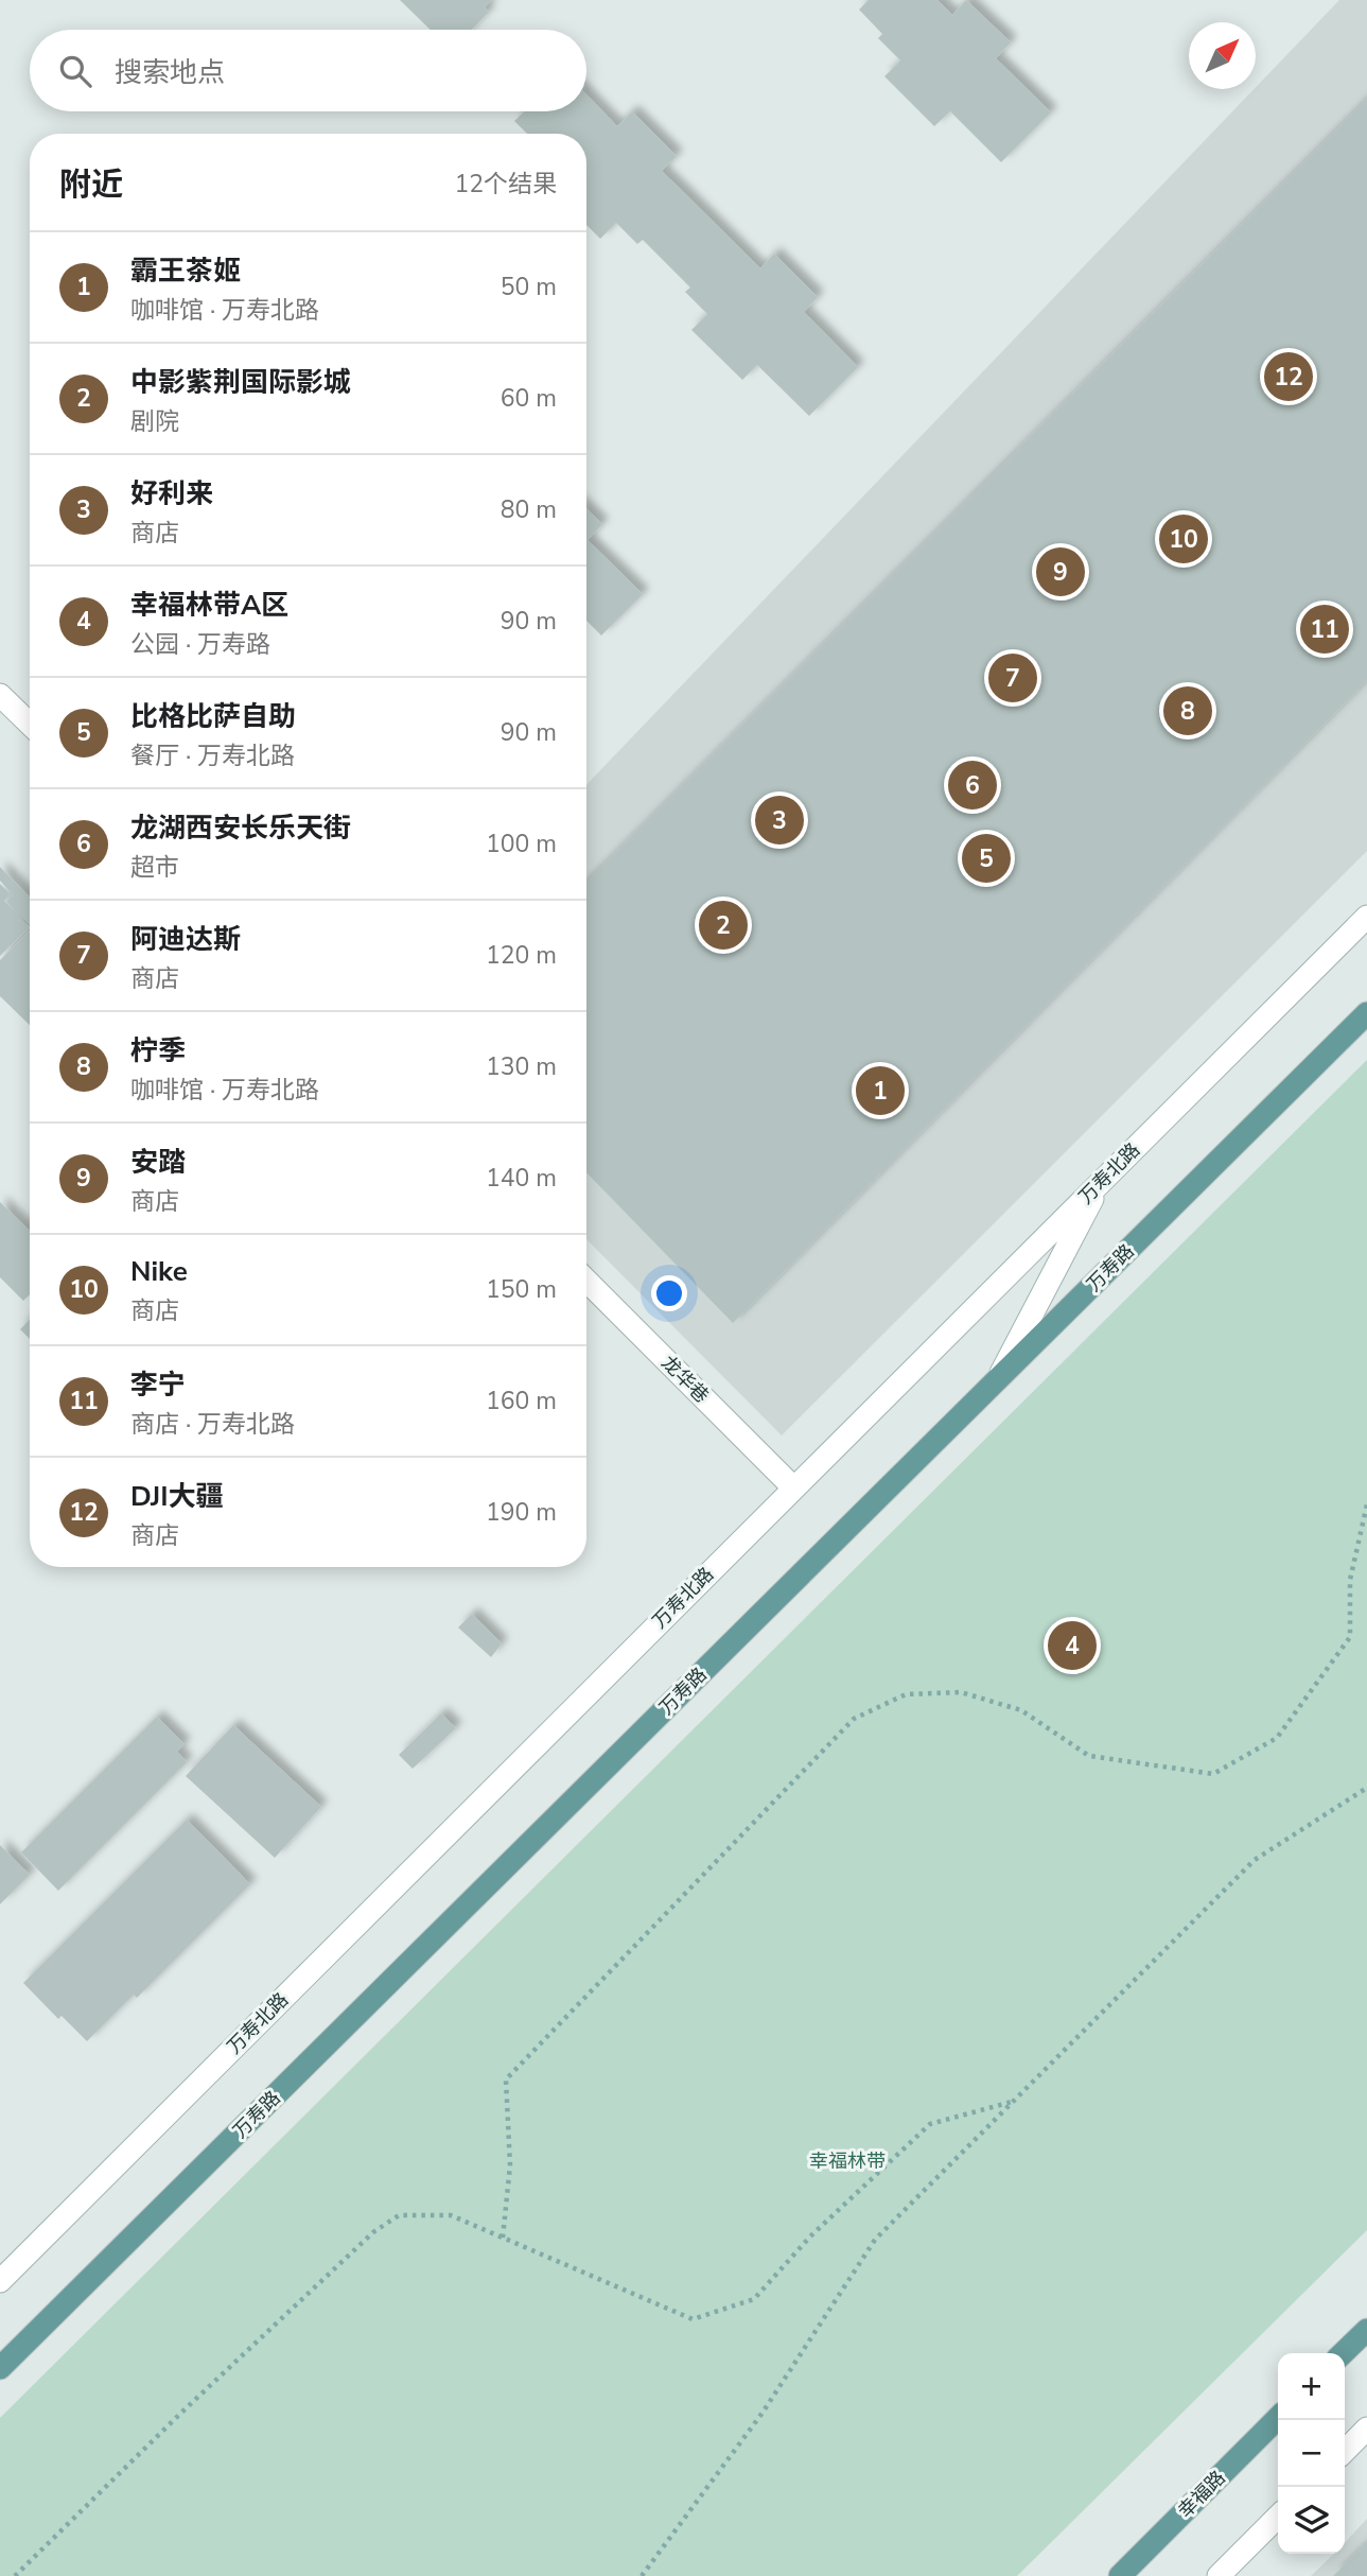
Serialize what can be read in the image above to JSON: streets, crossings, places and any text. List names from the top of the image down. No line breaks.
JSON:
{"streets":{"main road":["万寿北路","万寿路","龙华巷","幸福路"]},"crossings":[["万寿北路","龙华巷"]],"parks":["幸福林带"],"north":"top right","page":{"search":"搜索地点","heading":["附近","12个结果"],"list":[{"mark":"1","name":"霸王茶姬","note":"咖啡馆 · 万寿北路","value":"50 m"},{"mark":"2","name":"中影紫荆国际影城","note":"剧院","value":"60 m"},{"mark":"3","name":"好利来","note":"商店","value":"80 m"},{"mark":"4","name":"幸福林带A区","note":"公园 · 万寿路","value":"90 m"},{"mark":"5","name":"比格比萨自助","note":"餐厅 · 万寿北路","value":"90 m"},{"mark":"6","name":"龙湖西安长乐天街","note":"超市","value":"100 m"},{"mark":"7","name":"阿迪达斯","note":"商店","value":"120 m"},{"mark":"8","name":"柠季","note":"咖啡馆 · 万寿北路","value":"130 m"},{"mark":"9","name":"安踏","note":"商店","value":"140 m"},{"mark":"10","name":"Nike","note":"商店","value":"150 m"},{"mark":"11","name":"李宁","note":"商店 · 万寿北路","value":"160 m"},{"mark":"12","name":"DJI大疆","note":"商店","value":"190 m"}],"pins":["12","10","9","11","7","8","6","3","5","2","1","4"],"map_buttons":["+","−"]}}
